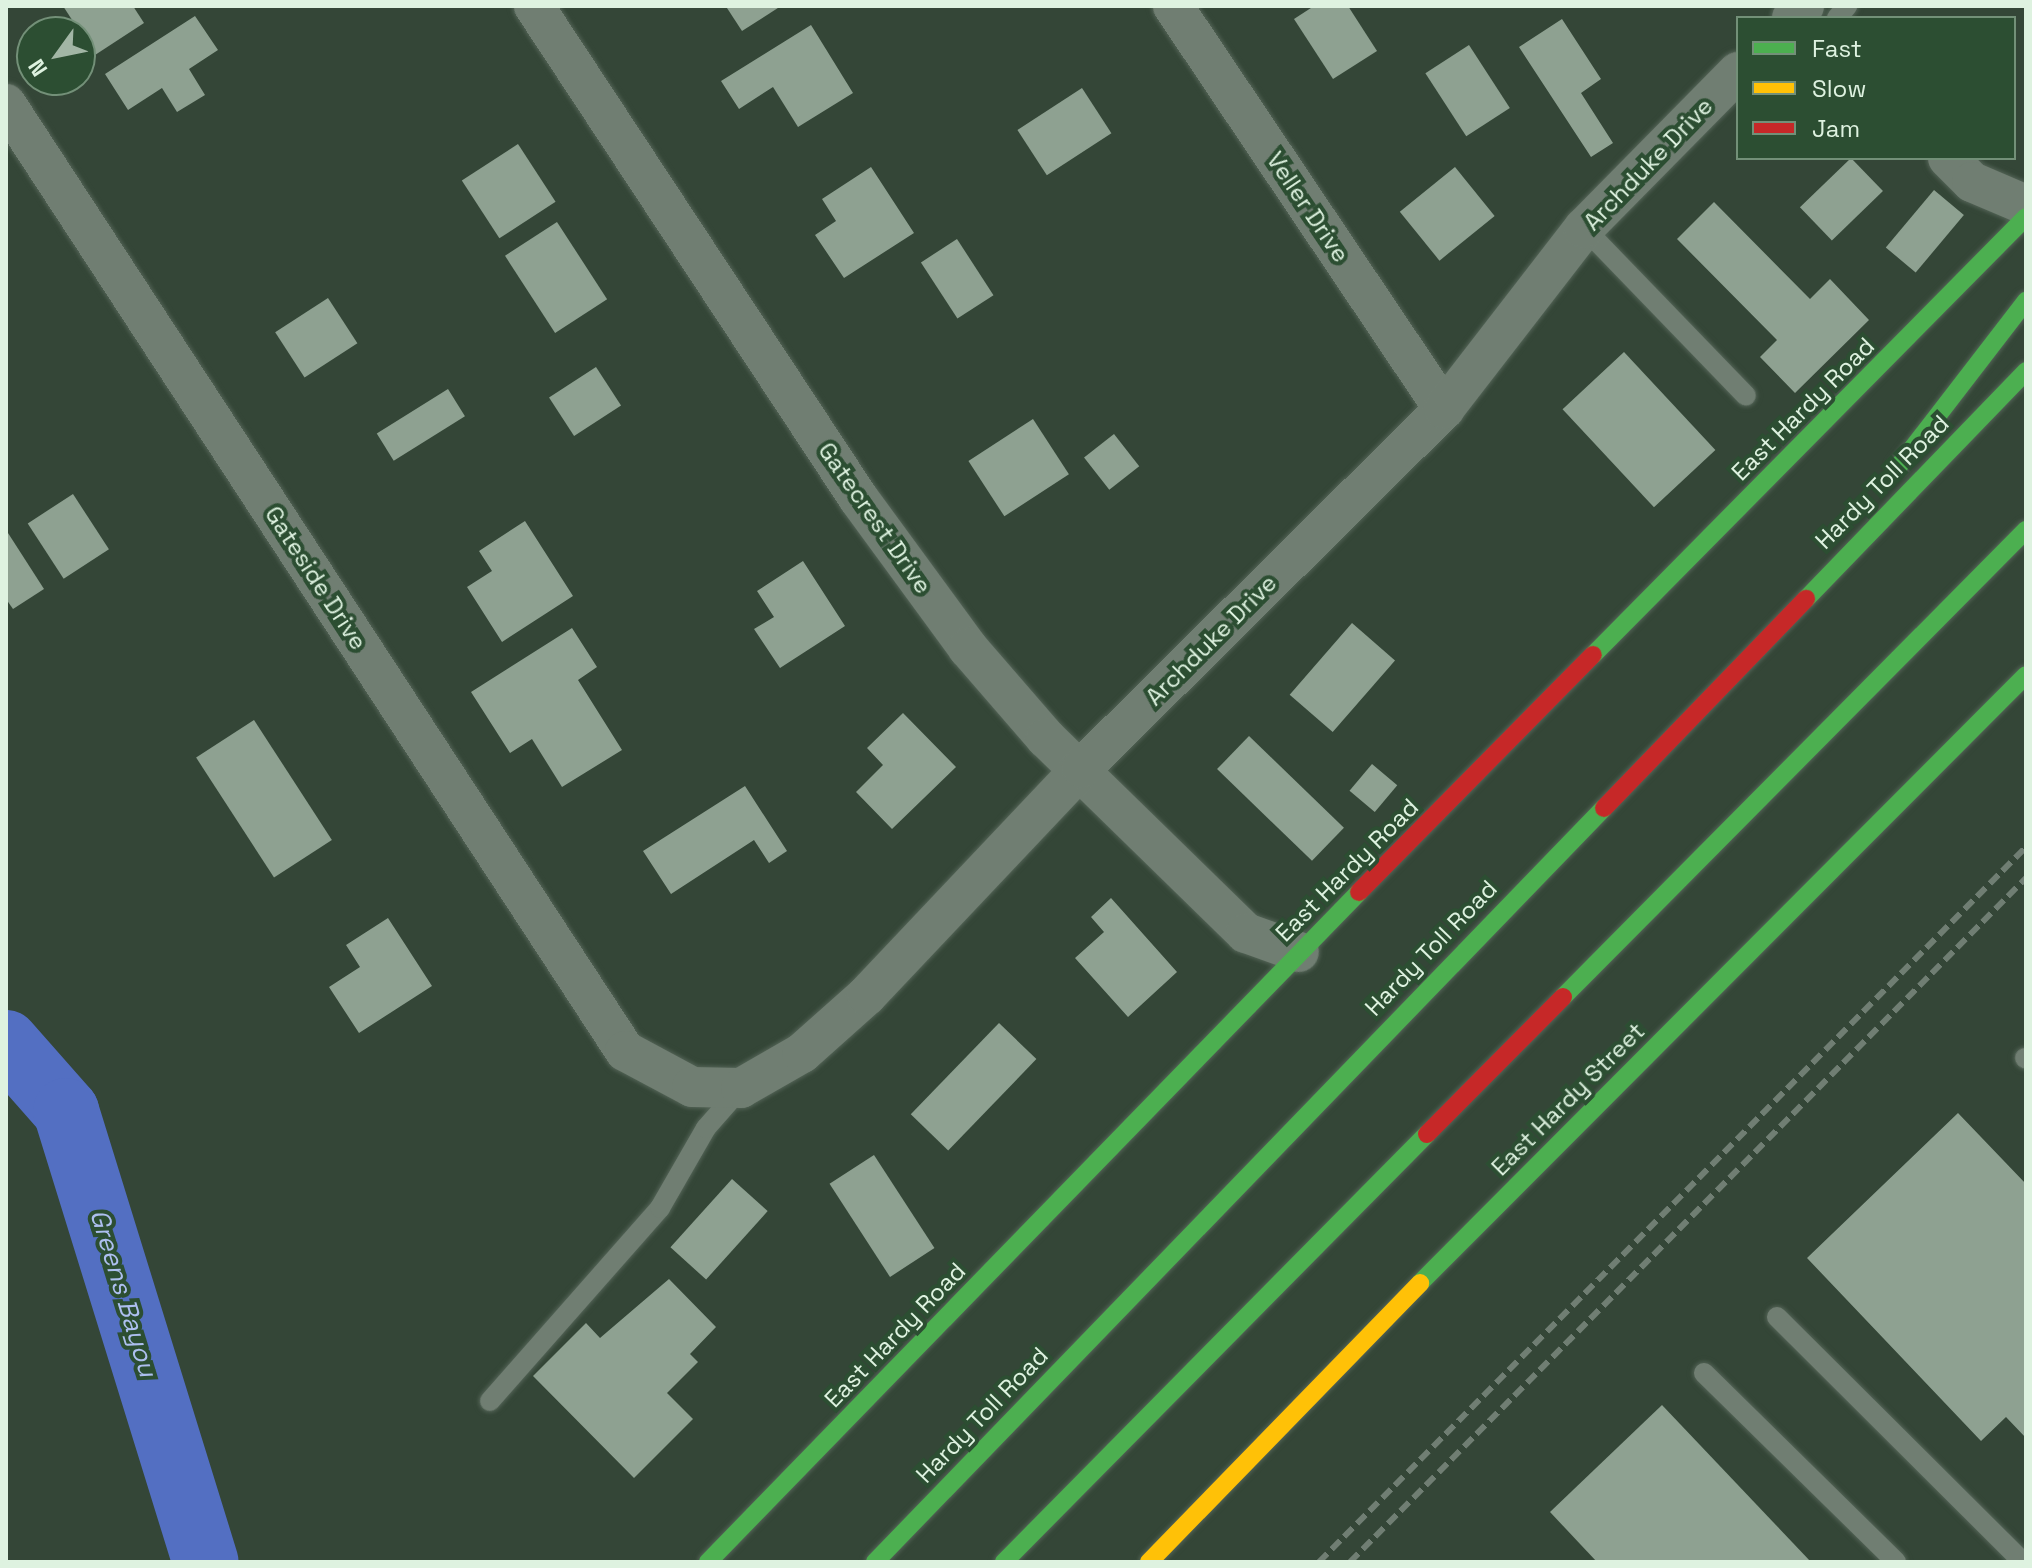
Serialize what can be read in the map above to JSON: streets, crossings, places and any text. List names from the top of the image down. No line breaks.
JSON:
{"streets":{"main road":["East Hardy Road","Hardy Toll Road","East Hardy Street"],"street":["Archduke Drive","Veller Drive","Gatecrest Drive","Gateside Drive"]},"crossings":[["Archduke Drive","Veller Drive"],["Archduke Drive","Gatecrest Drive"],["Archduke Drive","Gateside Drive"],["East Hardy Road","Gatecrest Drive"]],"water":["Greens Bayou"],"legend":["Fast","Slow","Jam"],"north":"bottom left"}
